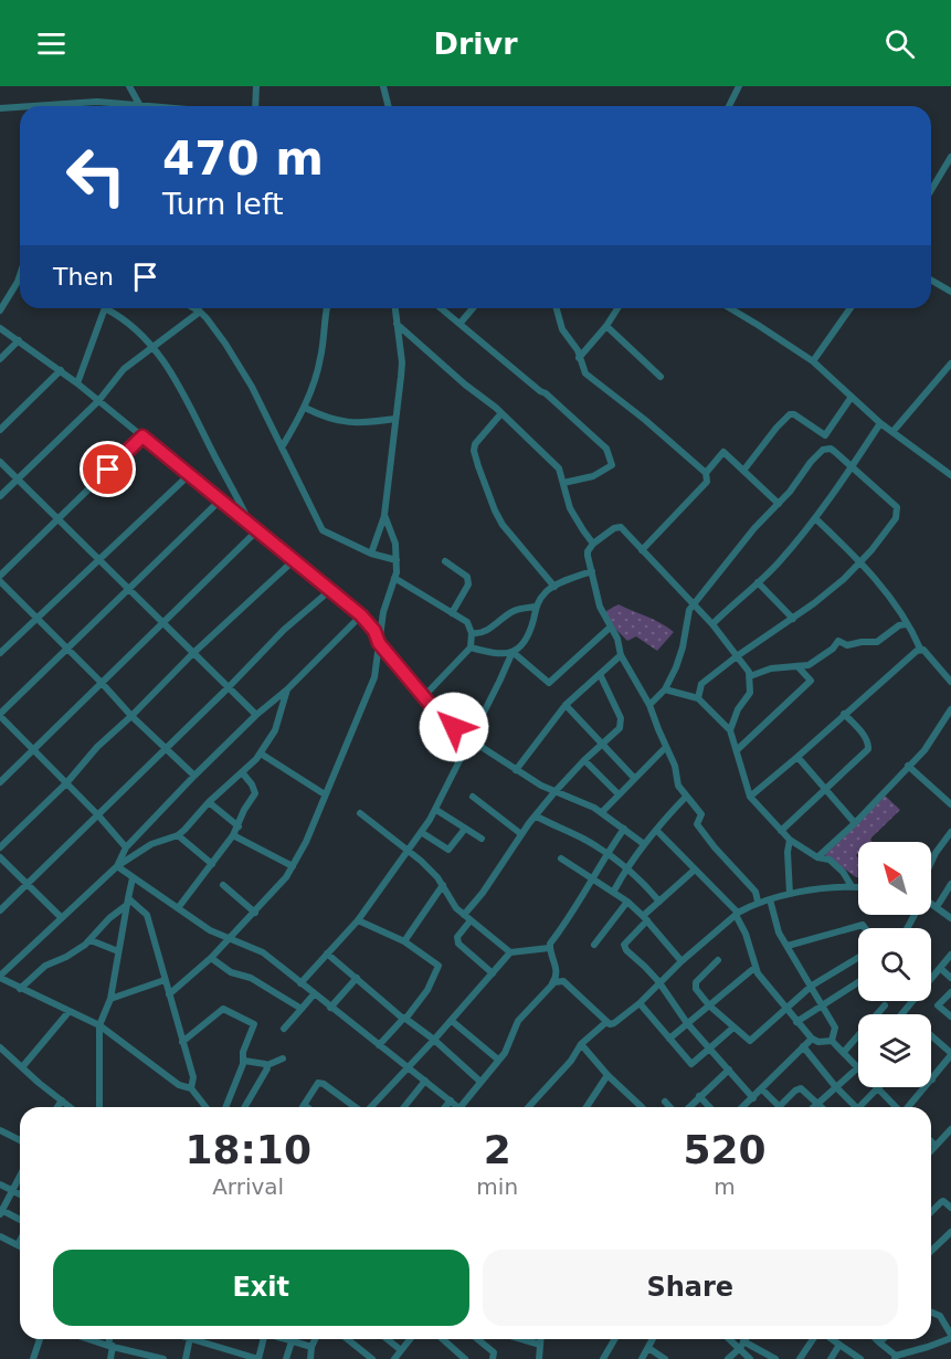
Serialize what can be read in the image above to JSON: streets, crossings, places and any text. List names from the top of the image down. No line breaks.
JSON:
{"north":"top left","page":{"header":"Drivr","turn":["470 m","Turn left"],"then":"Then","eta":["18:10","Arrival","2","min","520","m"],"buttons":["Exit","Share"]}}
